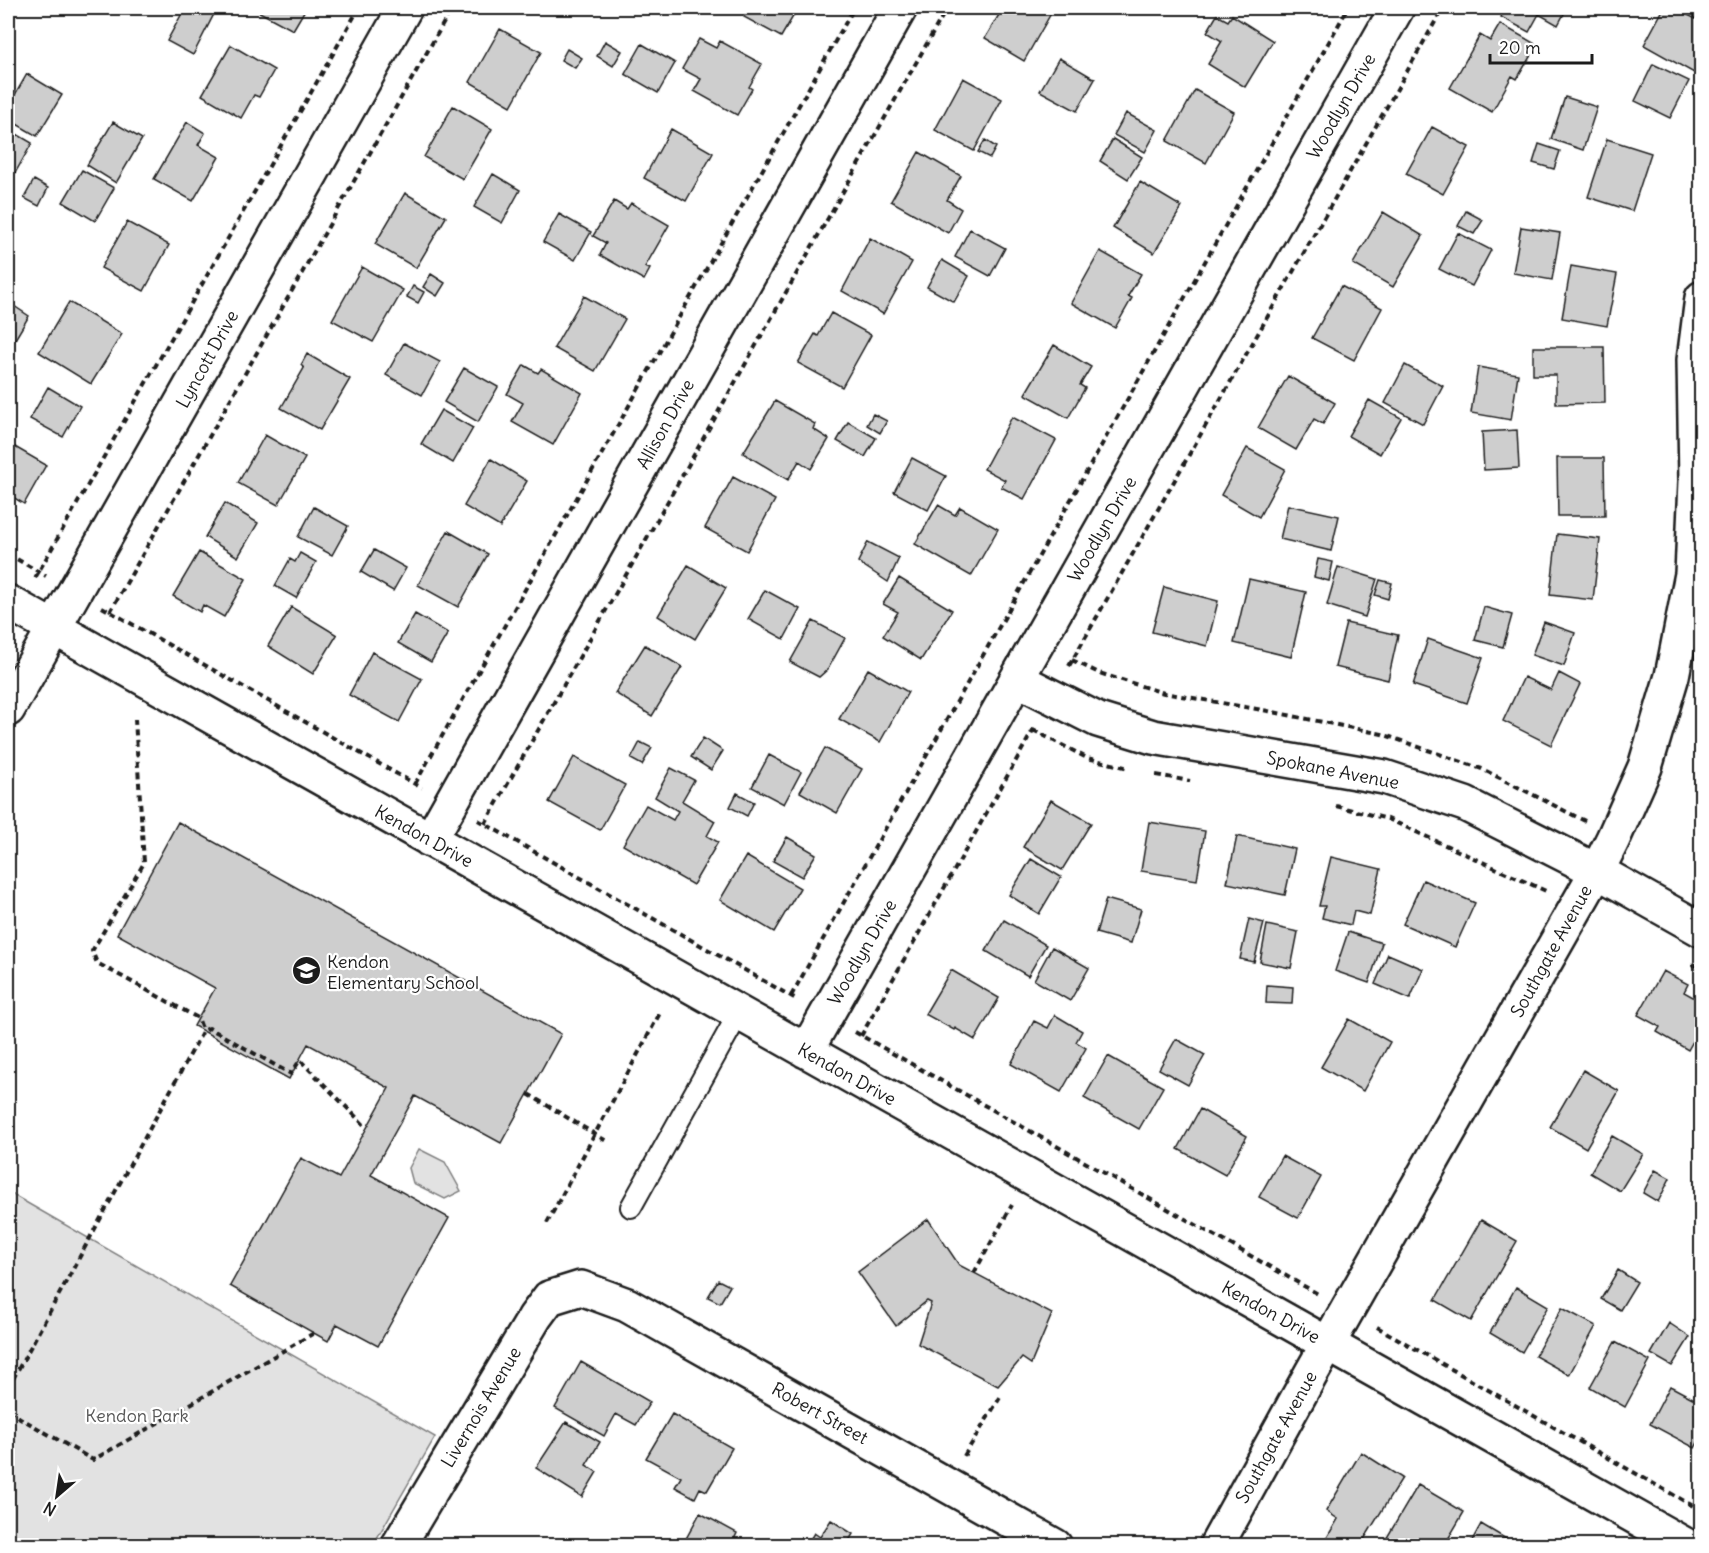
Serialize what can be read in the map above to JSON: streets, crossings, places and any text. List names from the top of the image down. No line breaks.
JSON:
{"streets":{"street":["Woodlyn Drive","Lyncott Drive","Allison Drive","Spokane Avenue","Kendon Drive","Southgate Avenue","Livernois Avenue","Robert Street"]},"crossings":[["Woodlyn Drive","Spokane Avenue"],["Woodlyn Drive","Kendon Drive"],["Lyncott Drive","Kendon Drive"],["Allison Drive","Kendon Drive"],["Spokane Avenue","Southgate Avenue"],["Kendon Drive","Southgate Avenue"],["Livernois Avenue","Robert Street"]],"parks":["Kendon Park"],"places":{"school or university":["Kendon Elementary School"]},"scale_bar":"20 m","north":"bottom left"}
